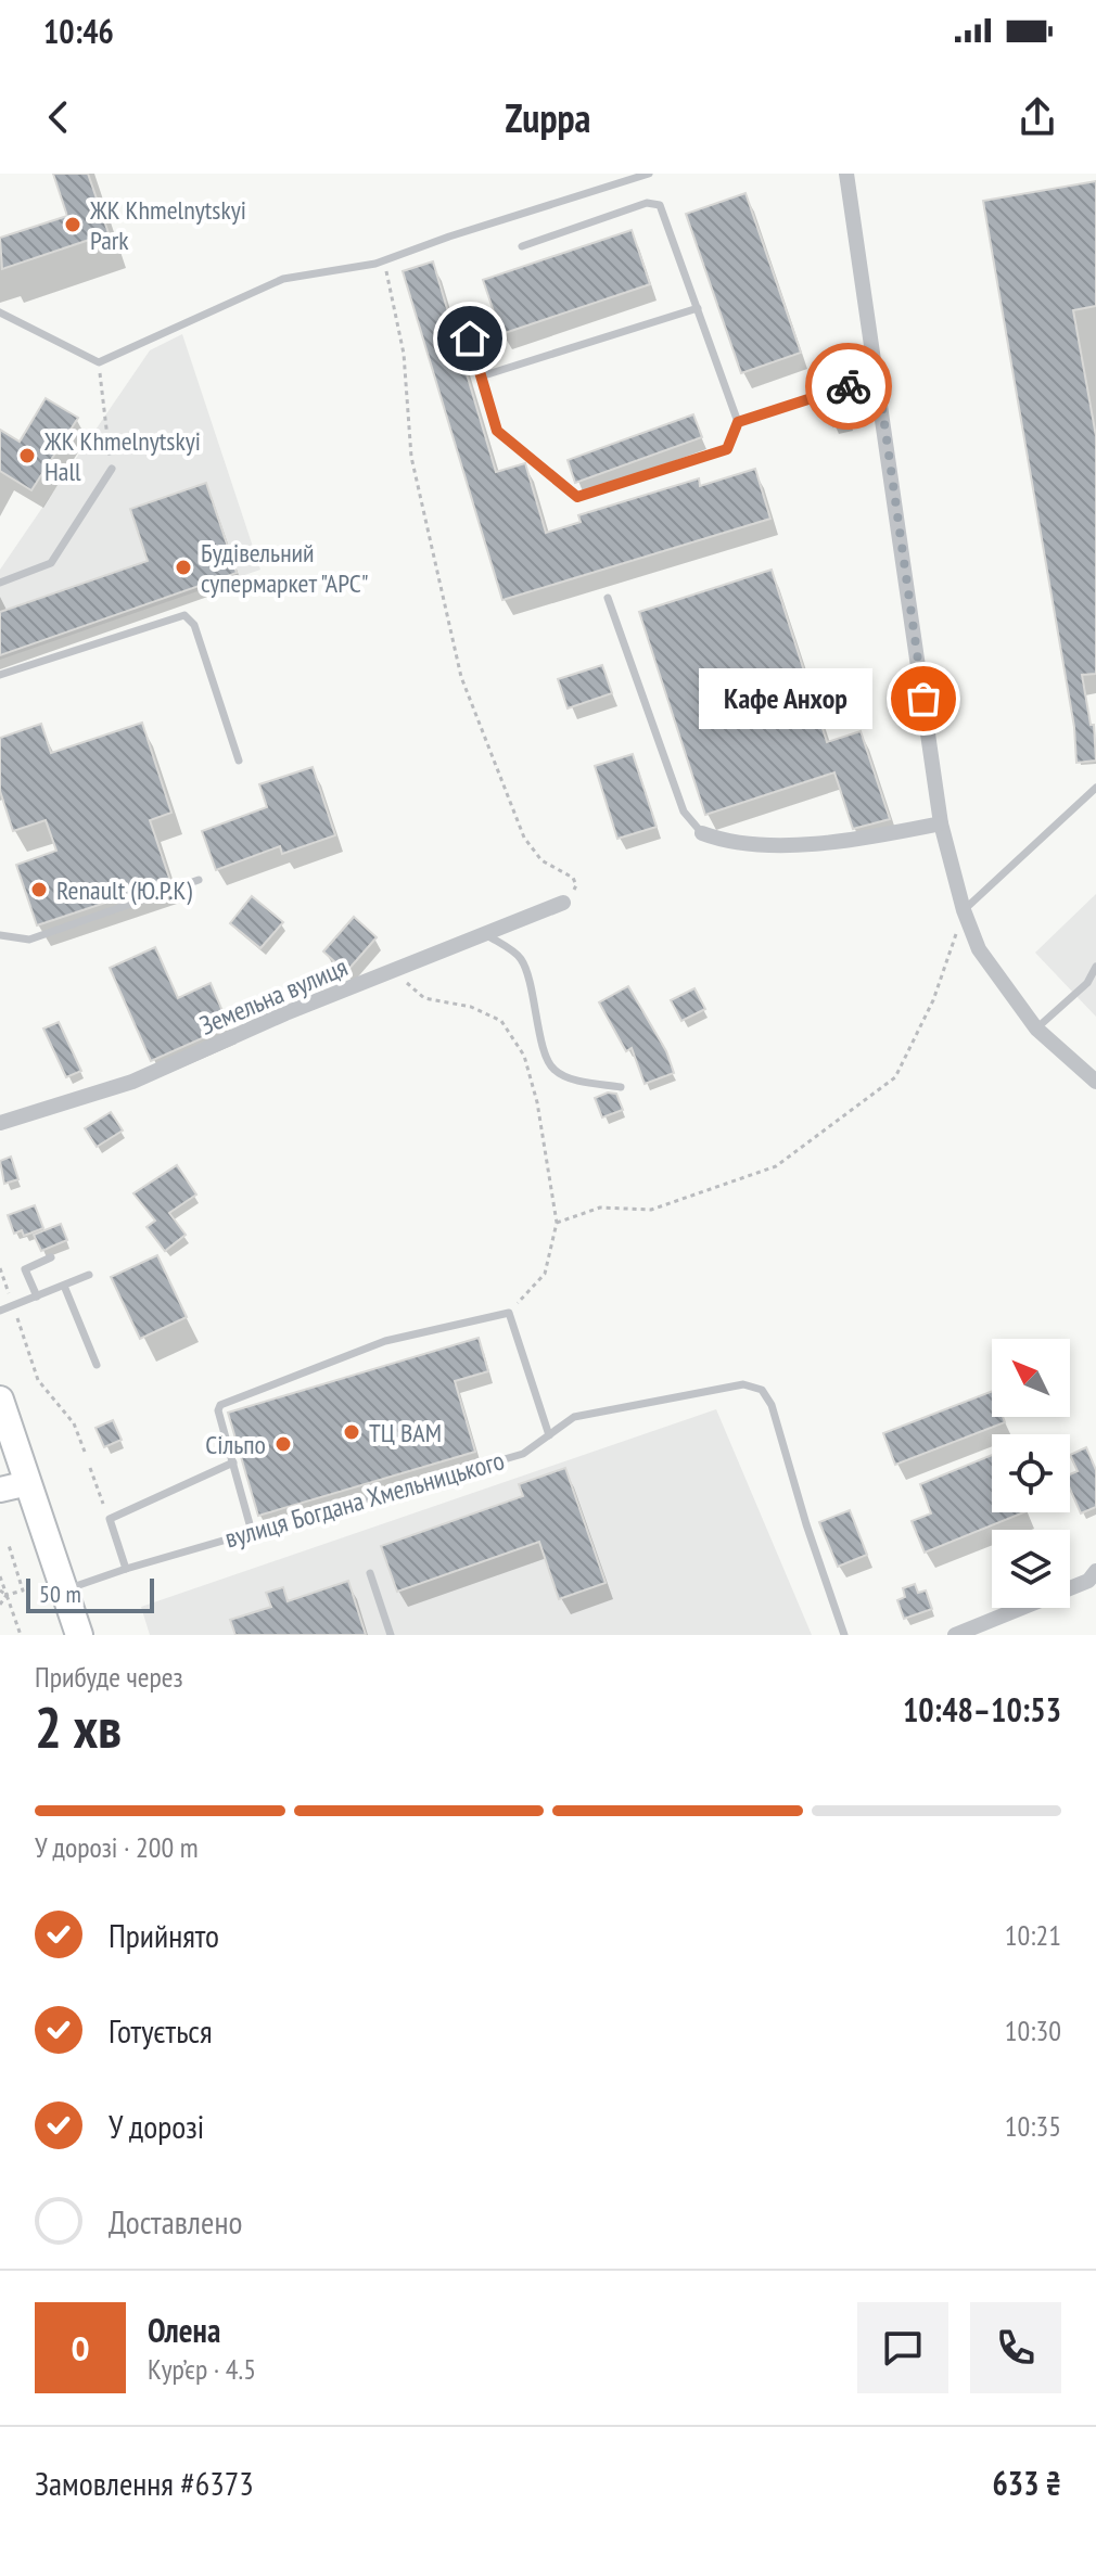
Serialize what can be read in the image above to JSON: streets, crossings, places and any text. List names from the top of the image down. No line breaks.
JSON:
{"streets":{"street":["Земельна вулиця"],"lane":["вулиця Богдана Хмельницького"]},"places":["ЖК Khmelnytskyi Park","ЖК Khmelnytskyi Hall","Будівельний супермаркет \"АРС\"","Кафе Анхор","Renault (Ю.Р.К)","ТЦ ВАМ","Сільпо"],"scale_bar":"50 m","north":"top left","page":{"status":"10:46","header":"Zuppa","bubble":"Кафе Анхор","scale":"50 m","heading":["2 хв","Прибуде через","10:48–10:53"],"panel":["Олена","Кур’єр · 4.5","Замовлення #6373","633 ₴"],"bar":"У дорозі · 200 m","list":[["Прийнято","10:21"],["Готується","10:30"],["У дорозі","10:35"],"Доставлено"],"round":"О"}}
